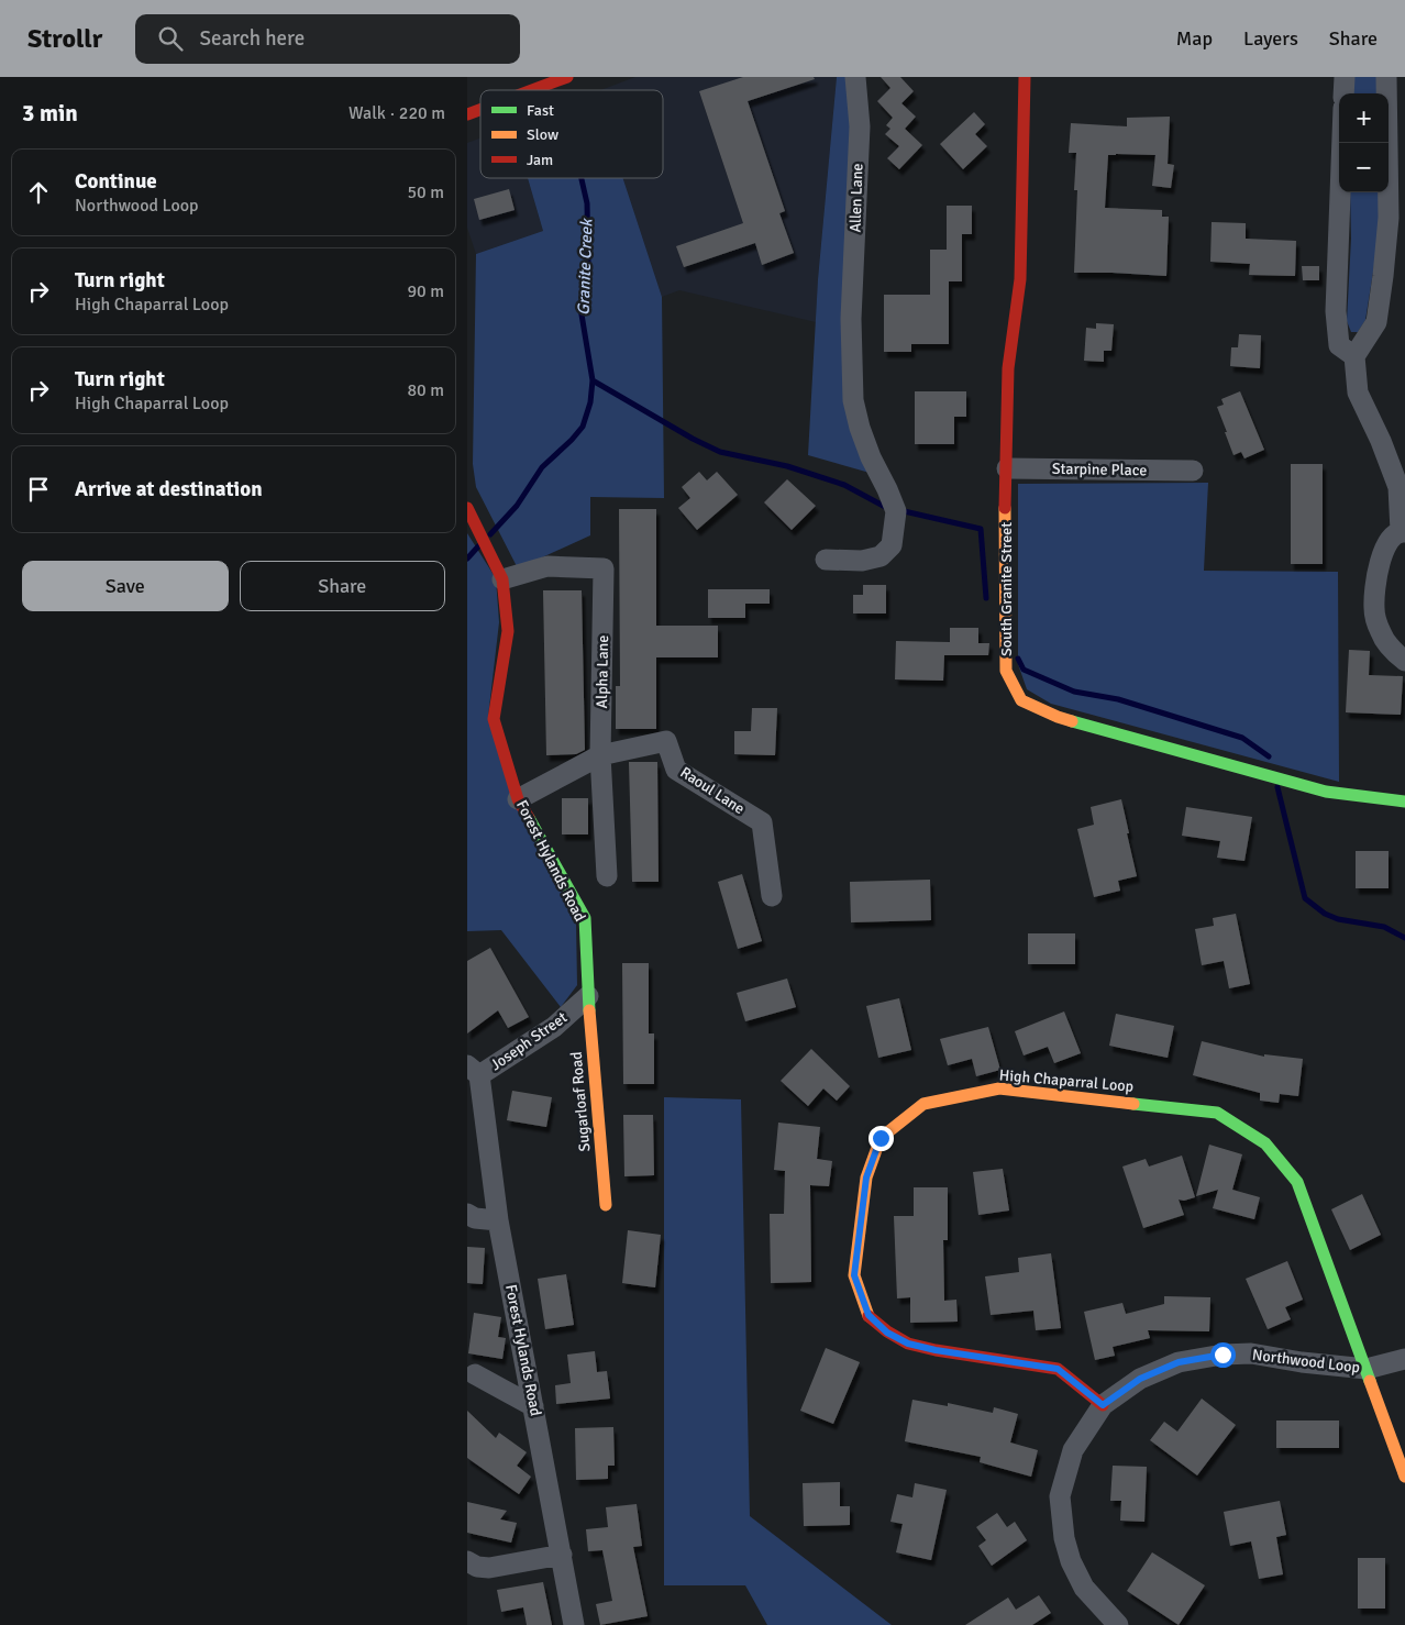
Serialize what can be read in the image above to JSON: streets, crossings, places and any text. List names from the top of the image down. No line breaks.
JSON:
{"streets":{"street":["Allen Lane","Starpine Place","South Granite Street","Alpha Lane","Raoul Lane","Forest Hylands Road","Joseph Street","High Chaparral Loop","Sugarloaf Road","Northwood Loop"]},"crossings":[["Starpine Place","South Granite Street"],["Alpha Lane","Raoul Lane"],["Alpha Lane","Forest Hylands Road"],["Raoul Lane","Forest Hylands Road"],["Forest Hylands Road","Joseph Street"],["Forest Hylands Road","Sugarloaf Road"],["Joseph Street","Sugarloaf Road"],["High Chaparral Loop","Northwood Loop"]],"water":["Granite Creek"],"legend":["Fast","Slow","Jam"],"page":{"header":"Strollr","search":"Search here","nav":["Map","Layers","Share"],"heading":["3 min","Walk · 220 m"],"map_buttons":["+","−"],"list":[["Continue","Northwood Loop","50 m"],["Turn right","High Chaparral Loop","90 m"],["Turn right","High Chaparral Loop","80 m"],"Arrive at destination"],"buttons":["Save","Share"]}}
